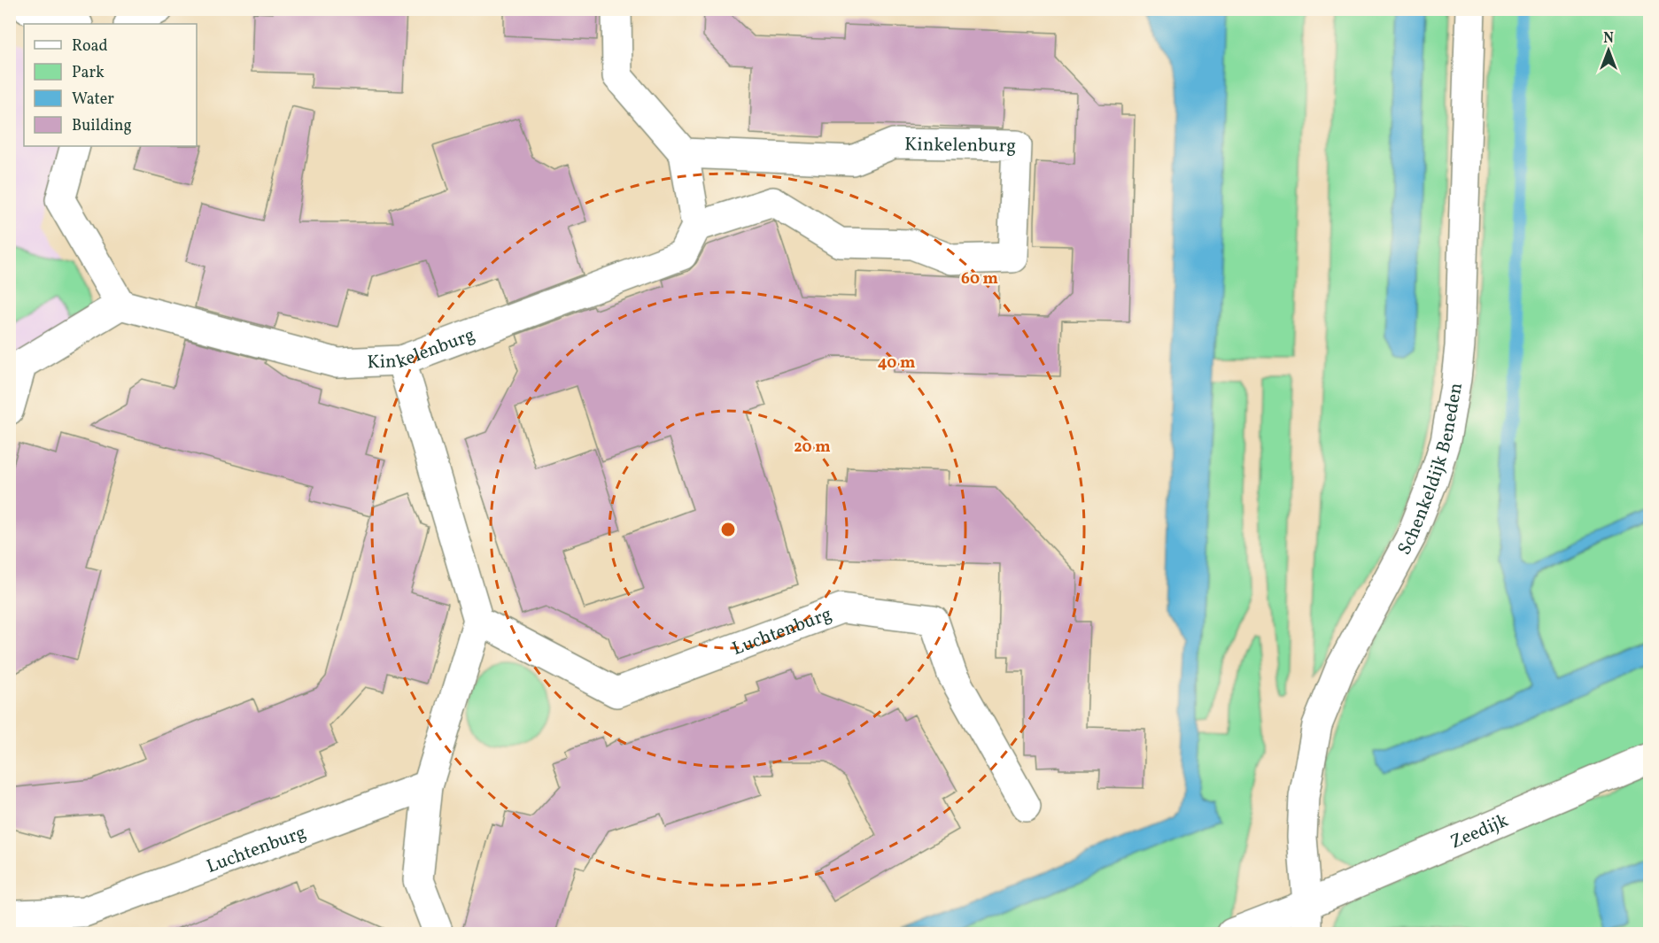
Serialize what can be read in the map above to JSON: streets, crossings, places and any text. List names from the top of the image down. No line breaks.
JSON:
{"streets":{"street":["Kinkelenburg","Schenkeldijk Beneden","Luchtenburg","Zeedijk"]},"crossings":[["Schenkeldijk Beneden","Zeedijk"]],"legend":["Road","Park","Water","Building"],"north":"top","rings":["60 m","40 m","20 m"]}
